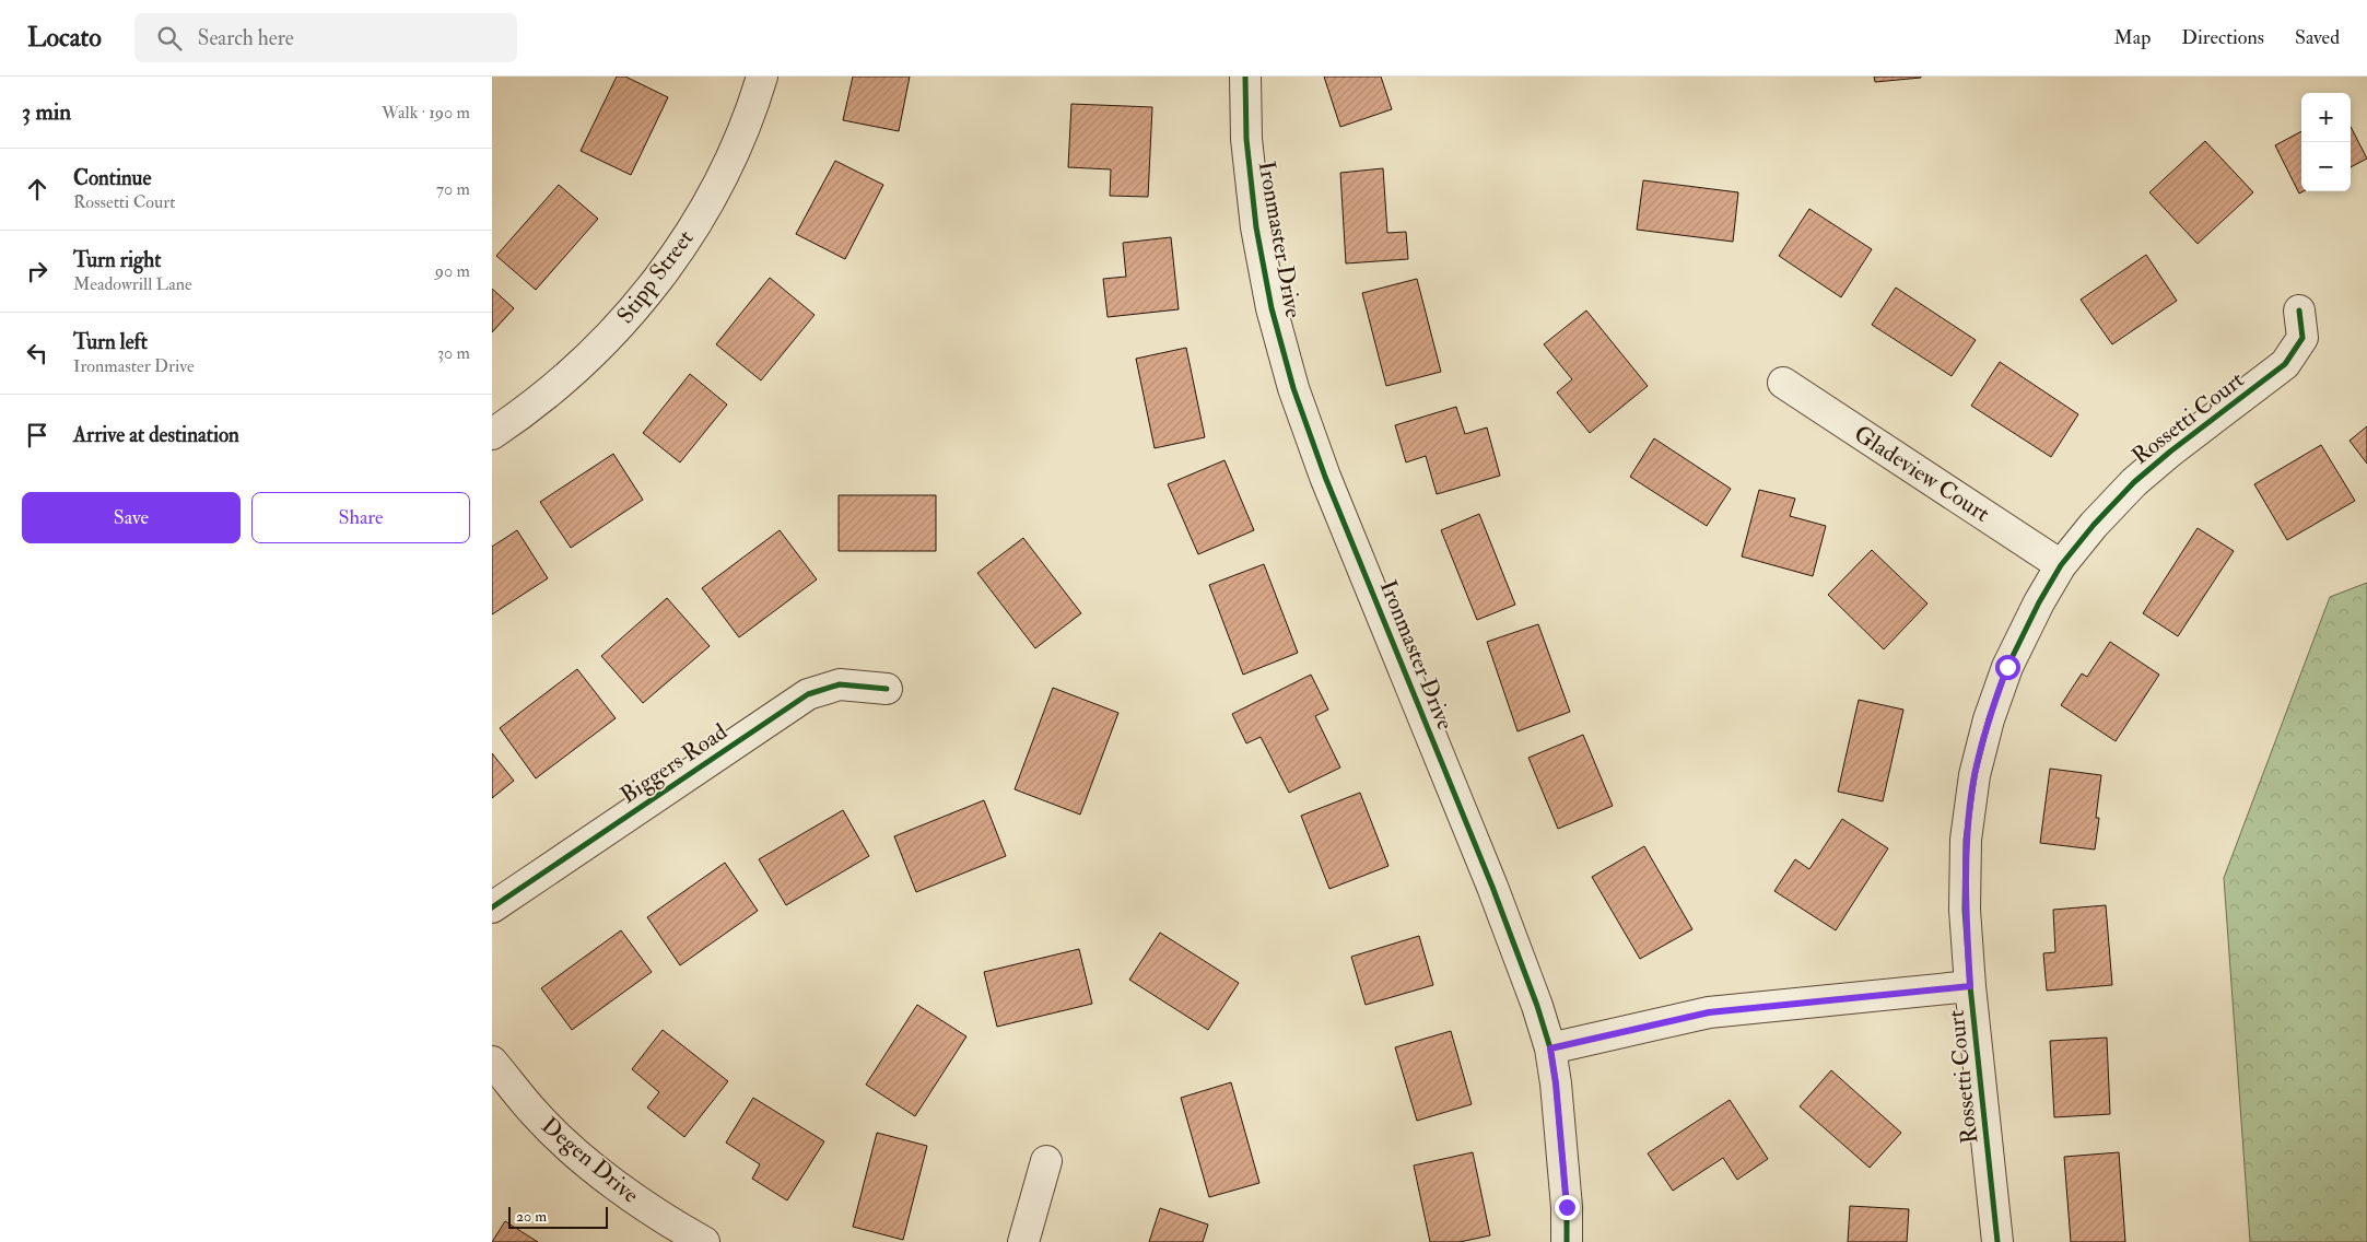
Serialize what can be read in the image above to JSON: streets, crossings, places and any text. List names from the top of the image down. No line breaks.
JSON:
{"streets":{"street":["Ironmaster Drive","Stipp Street","Rossetti Court","Gladeview Court","Biggers Road","Degen Drive"]},"crossings":[["Rossetti Court","Gladeview Court"]],"scale_bar":"20 m","page":{"header":"Locato","search":"Search here","nav":["Map","Directions","Saved"],"heading":["3 min","Walk · 190 m"],"map_buttons":["+","−"],"list":[["Continue","Rossetti Court","70 m"],["Turn right","Meadowrill Lane","90 m"],["Turn left","Ironmaster Drive","30 m"],"Arrive at destination"],"buttons":["Save","Share"],"scale":"20 m"}}
